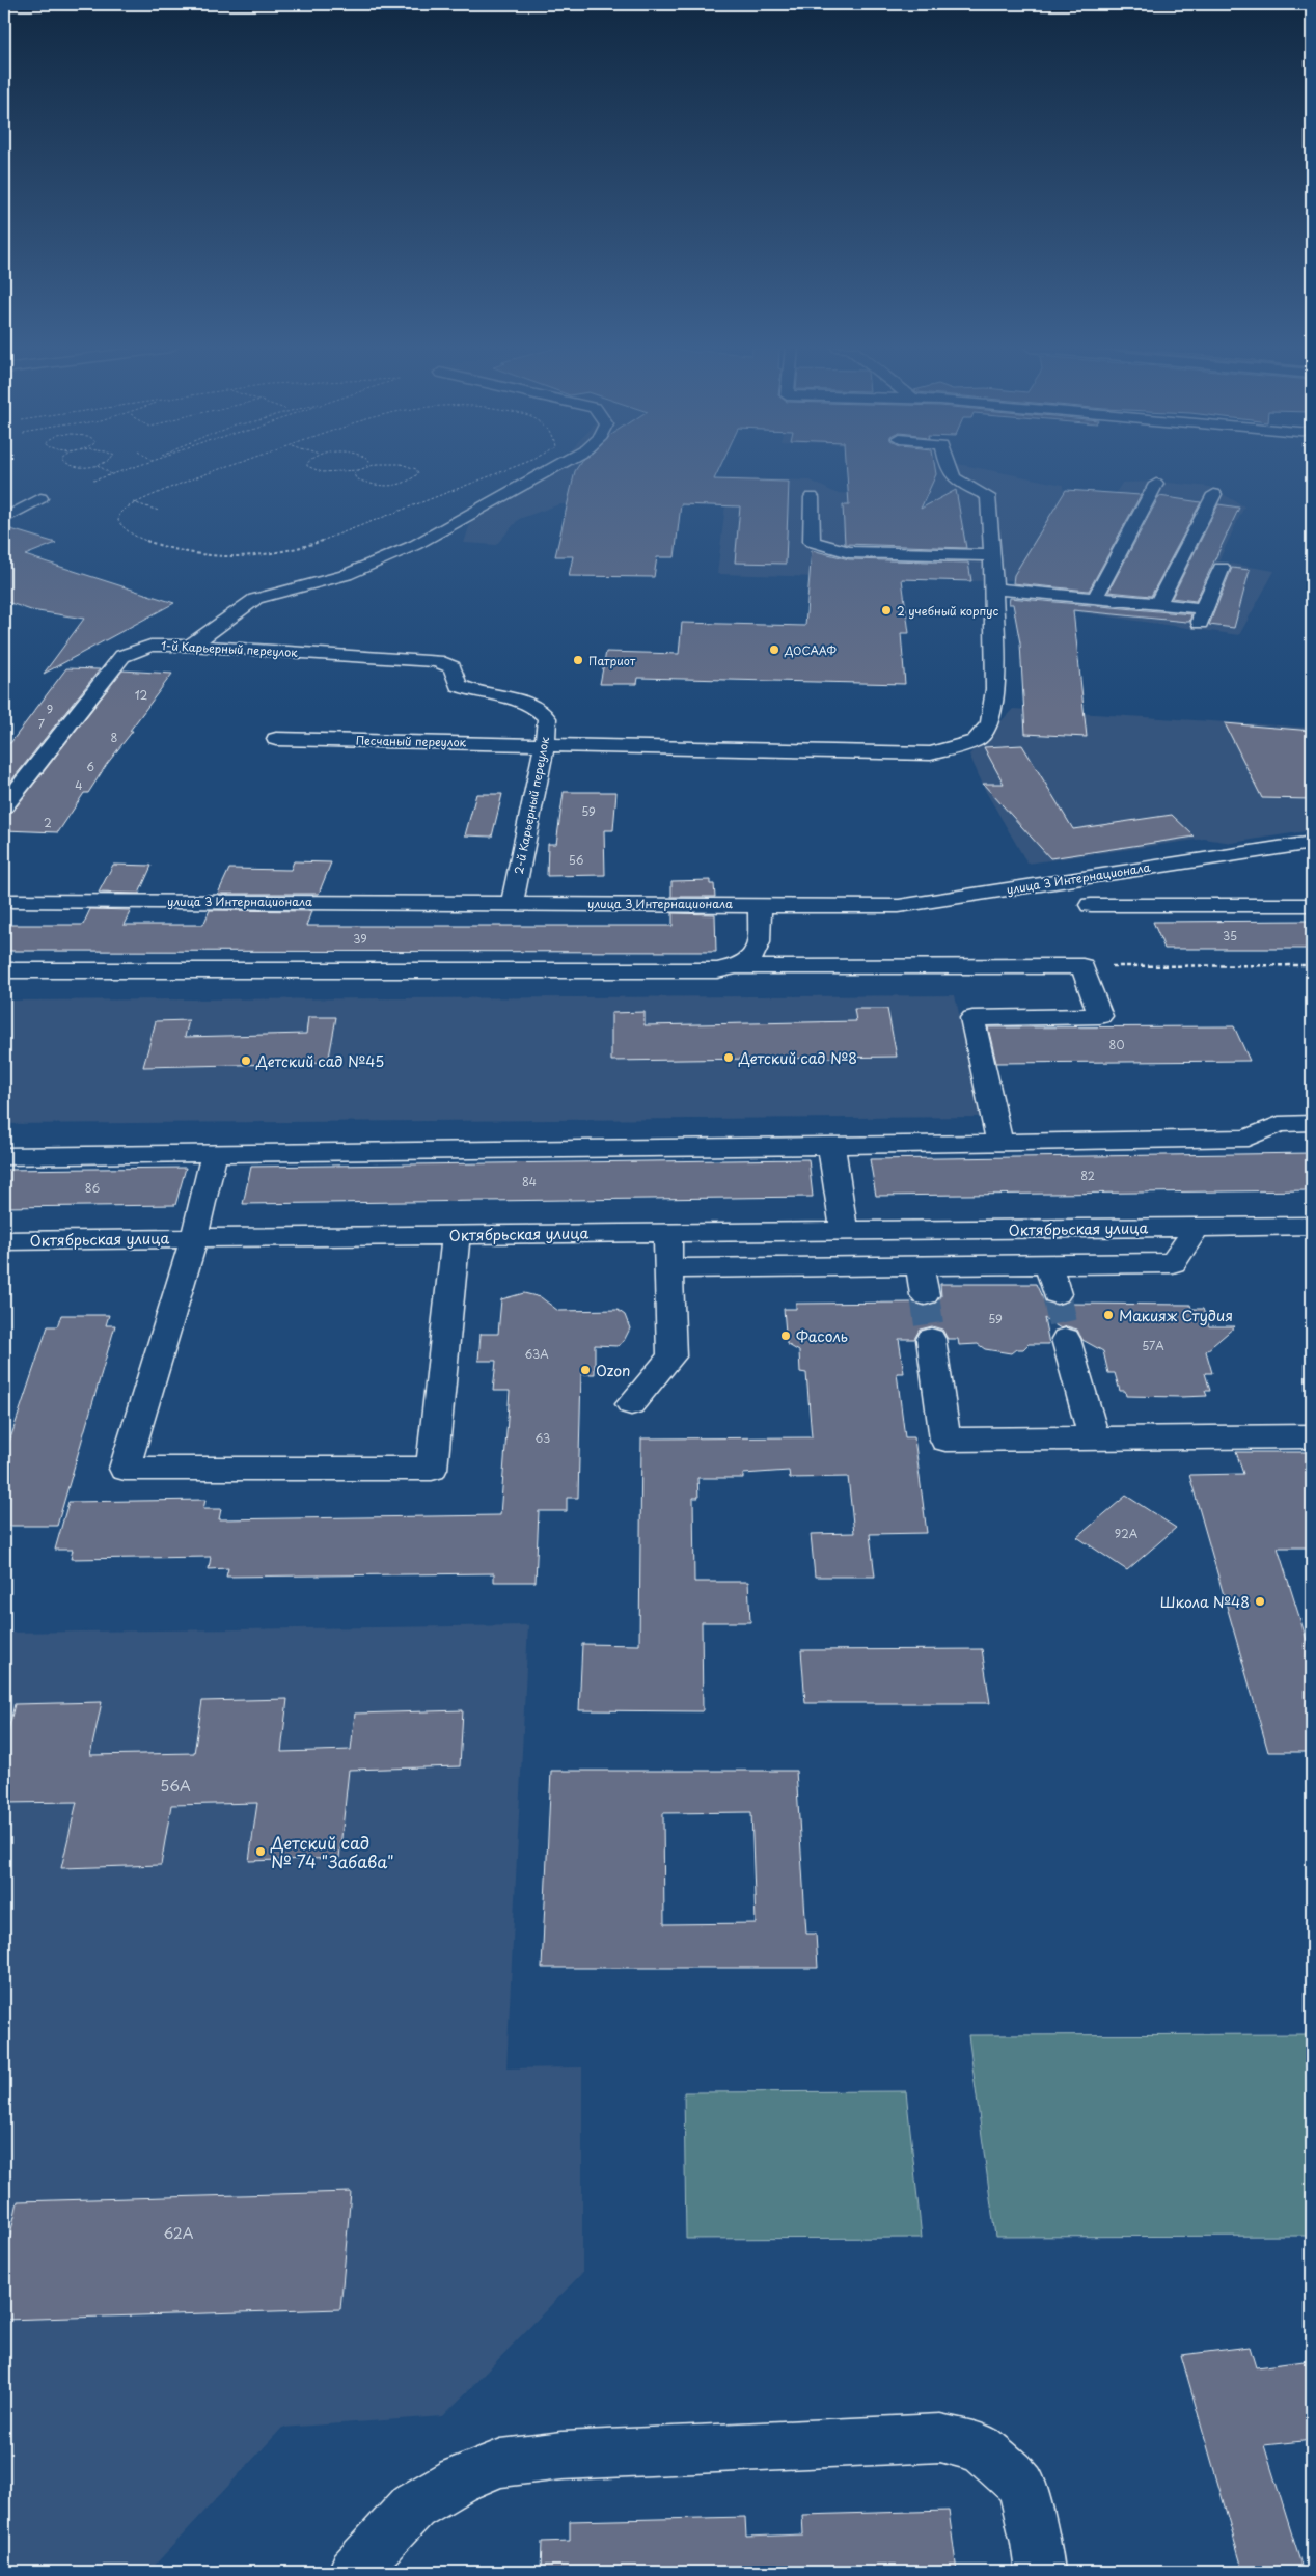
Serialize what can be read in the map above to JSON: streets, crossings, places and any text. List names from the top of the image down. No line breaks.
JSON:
{"streets":{"street":["1-й Карьерный переулок","Песчаный переулок","2-й Карьерный переулок","улица 3 Интернационала","Октябрьская улица"]},"crossings":[["1-й Карьерный переулок","2-й Карьерный переулок"],["Песчаный переулок","2-й Карьерный переулок"],["2-й Карьерный переулок","улица 3 Интернационала"]],"places":["2 учебный корпус","ДОСААФ","Патриот","Детский сад №8","Детский сад №45","Макияж Студия","Фасоль","Ozon","Школа №48","Детский сад № 74 \"Забава\""],"house_numbers":["12","9","7","8","6","4","59","2","56","35","39","80","82","84","86","59","57А","63А","63","92А","56А","62А"]}
